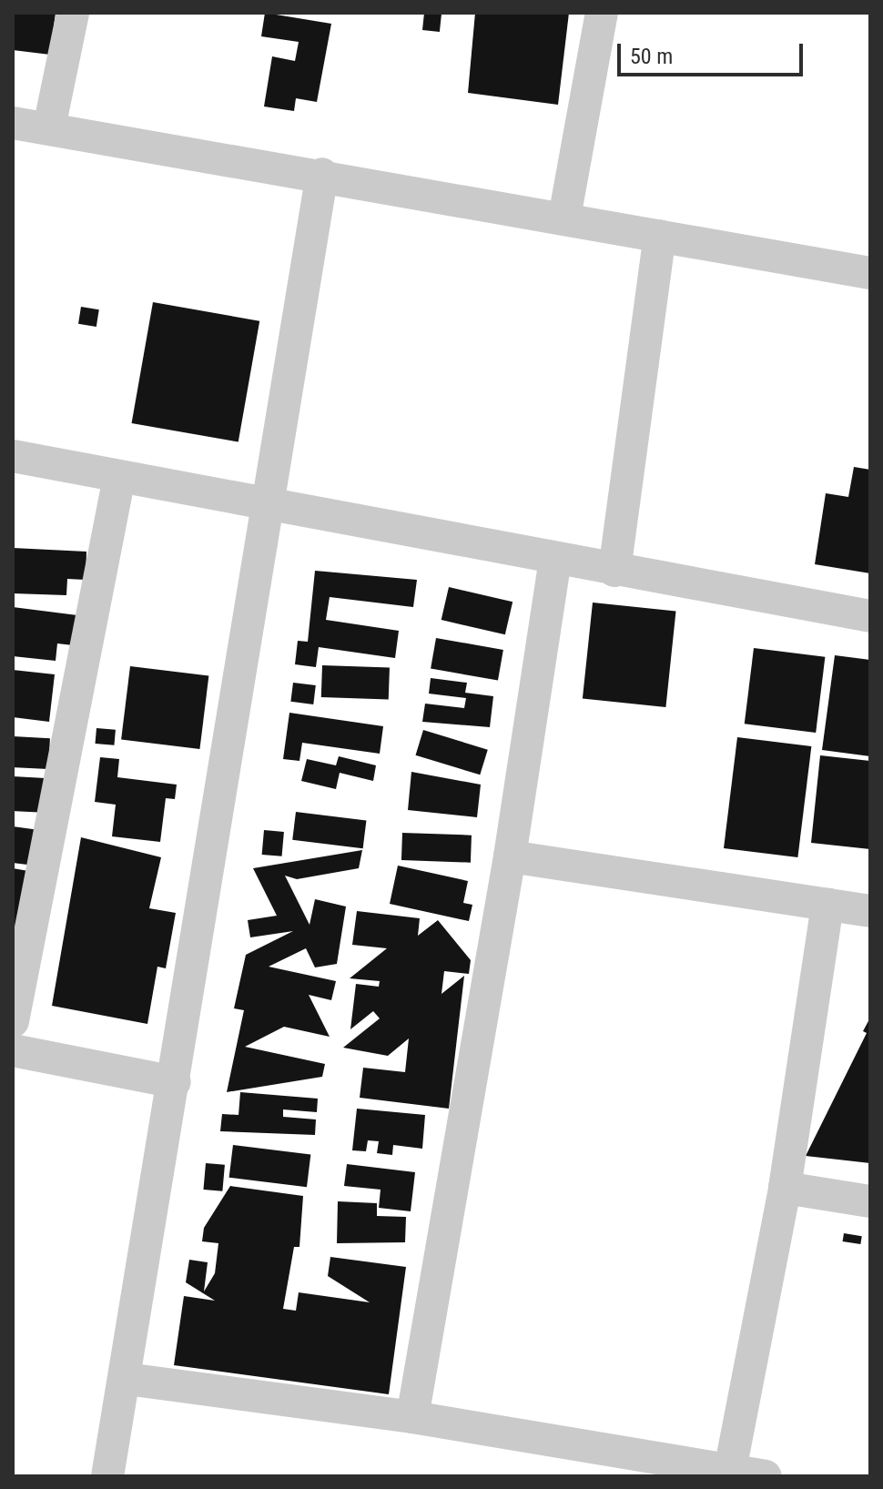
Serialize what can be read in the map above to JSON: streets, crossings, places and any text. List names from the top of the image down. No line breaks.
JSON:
{"scale_bar":"50 m"}
